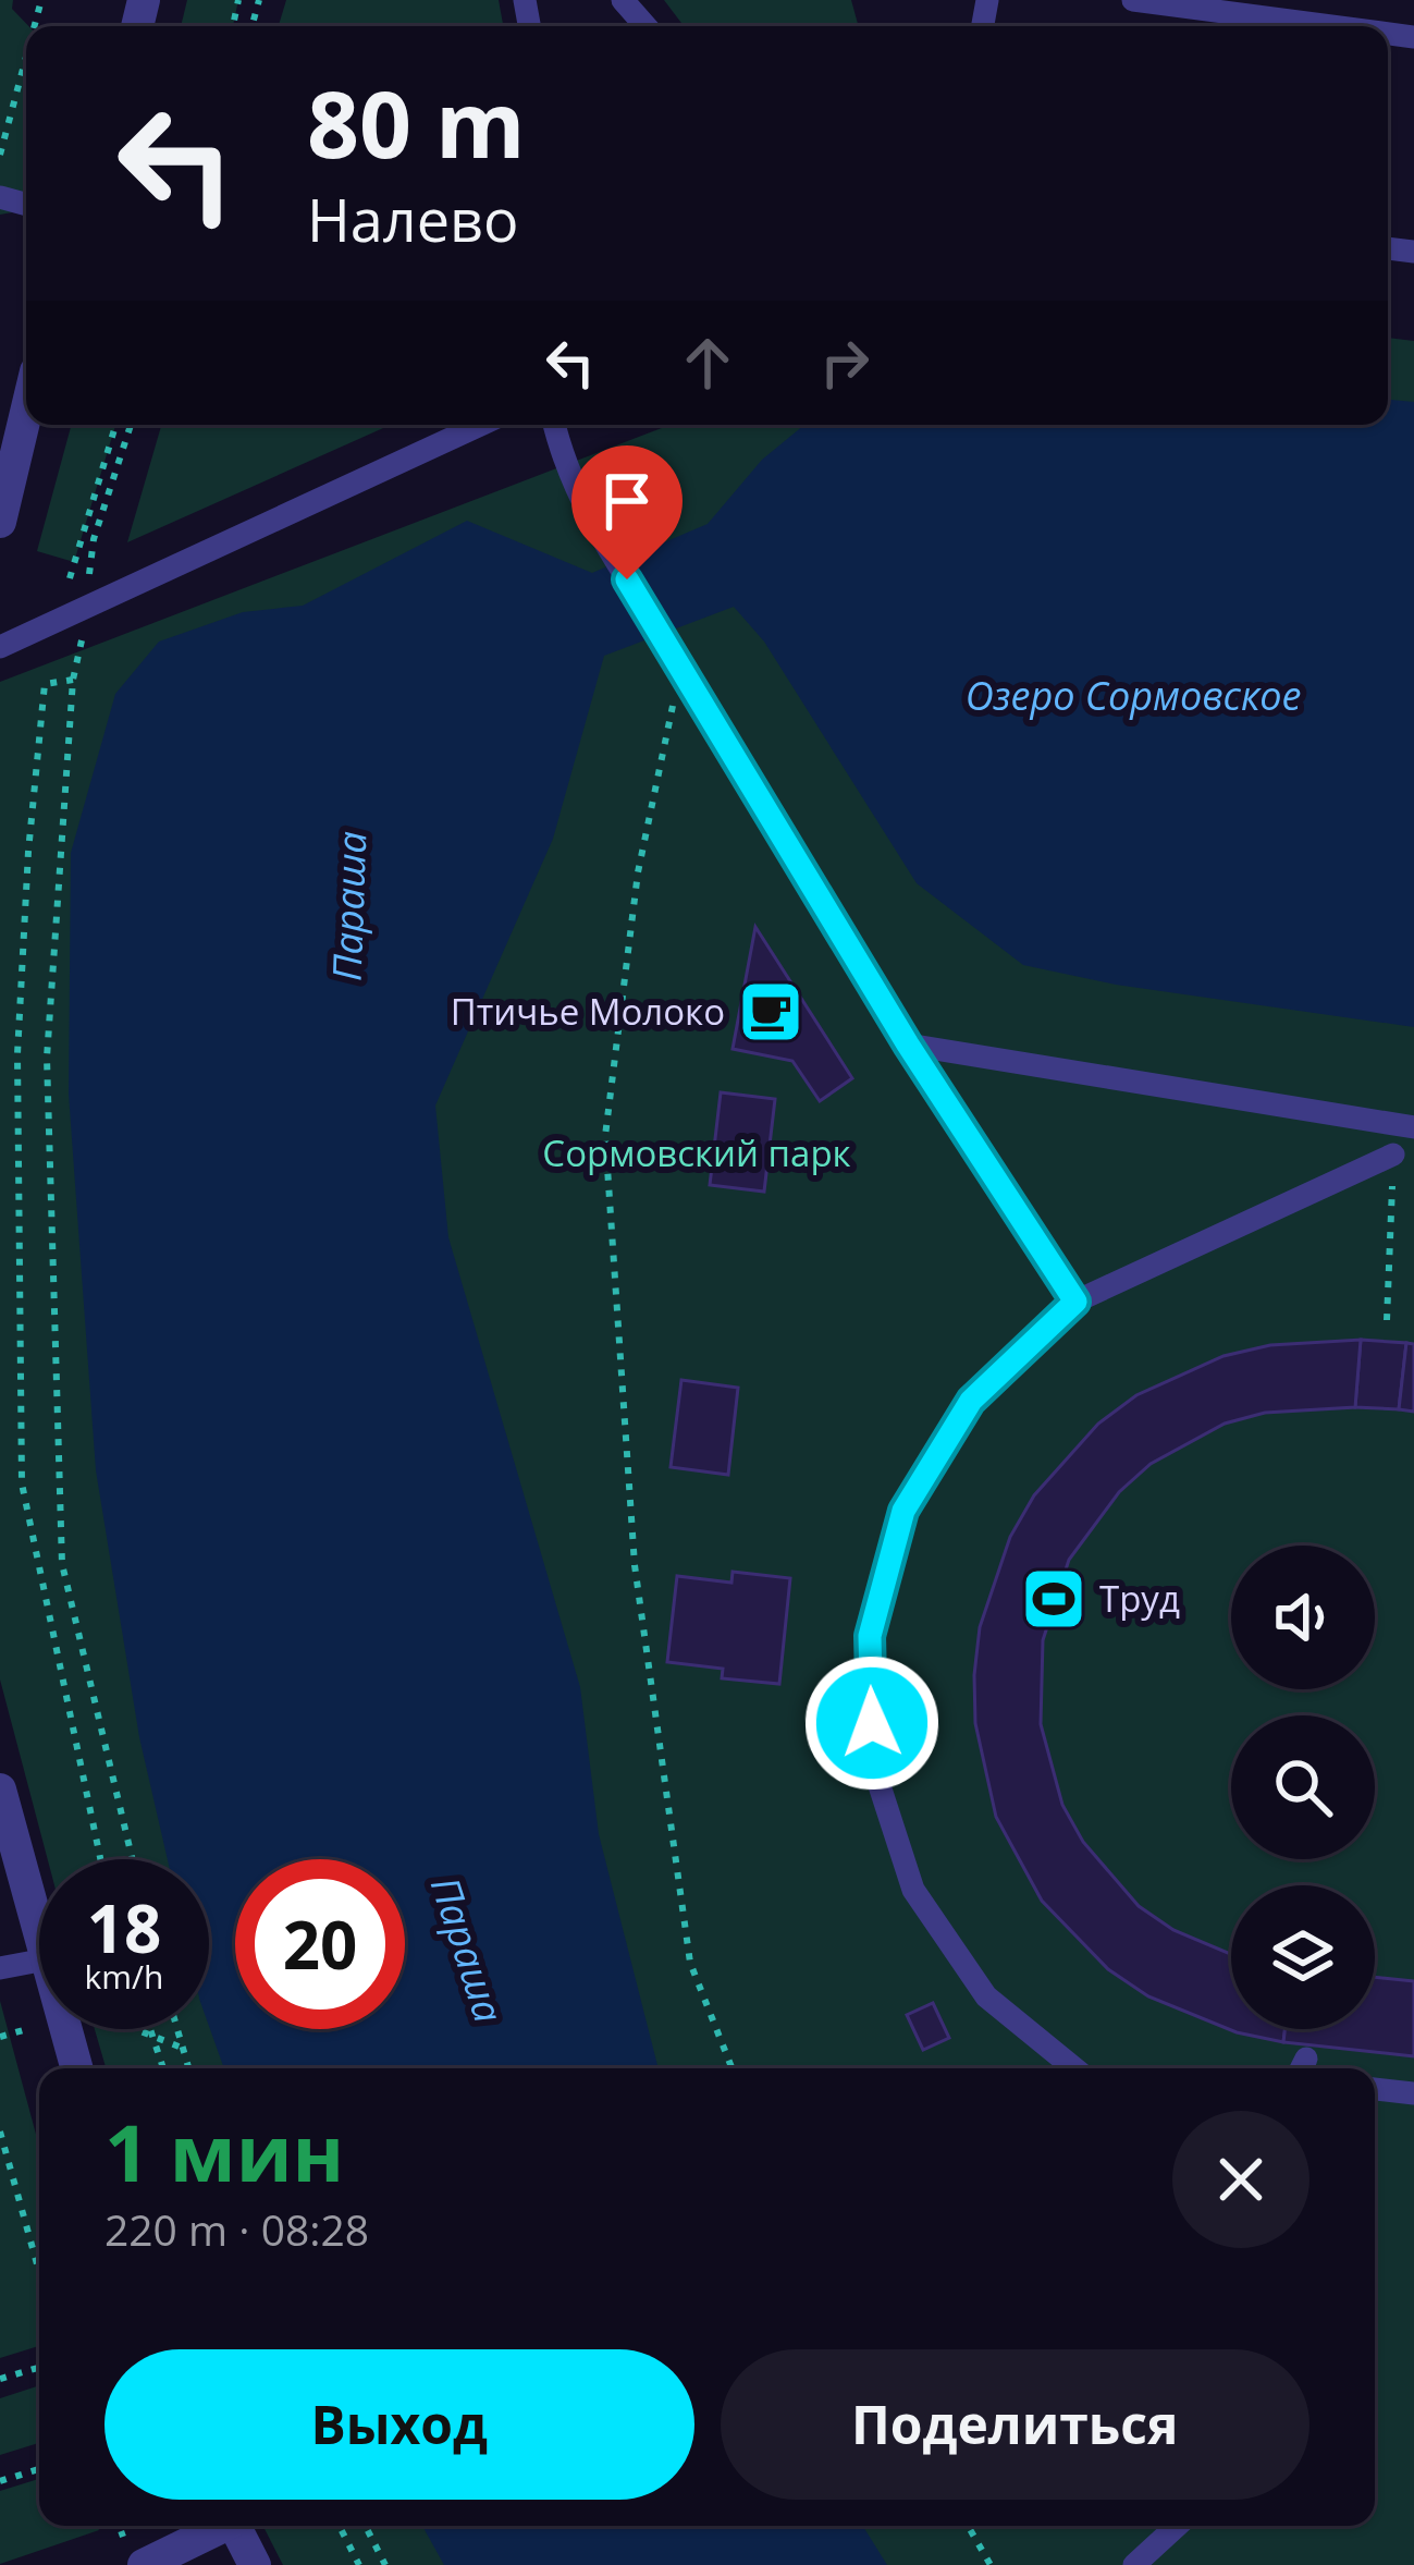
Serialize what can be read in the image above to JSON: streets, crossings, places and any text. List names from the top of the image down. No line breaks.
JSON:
{"water":["Озеро Сормовское","Параша"],"parks":["Сормовский парк"],"places":{"cafe":["Птичье Молоко"],"sports":["Труд"]},"page":{"turn":["80 m","Налево"],"speed":"18 km/h","limit":"20","heading":["1 мин","220 m · 08:28"],"buttons":["Выход","Поделиться"]}}
